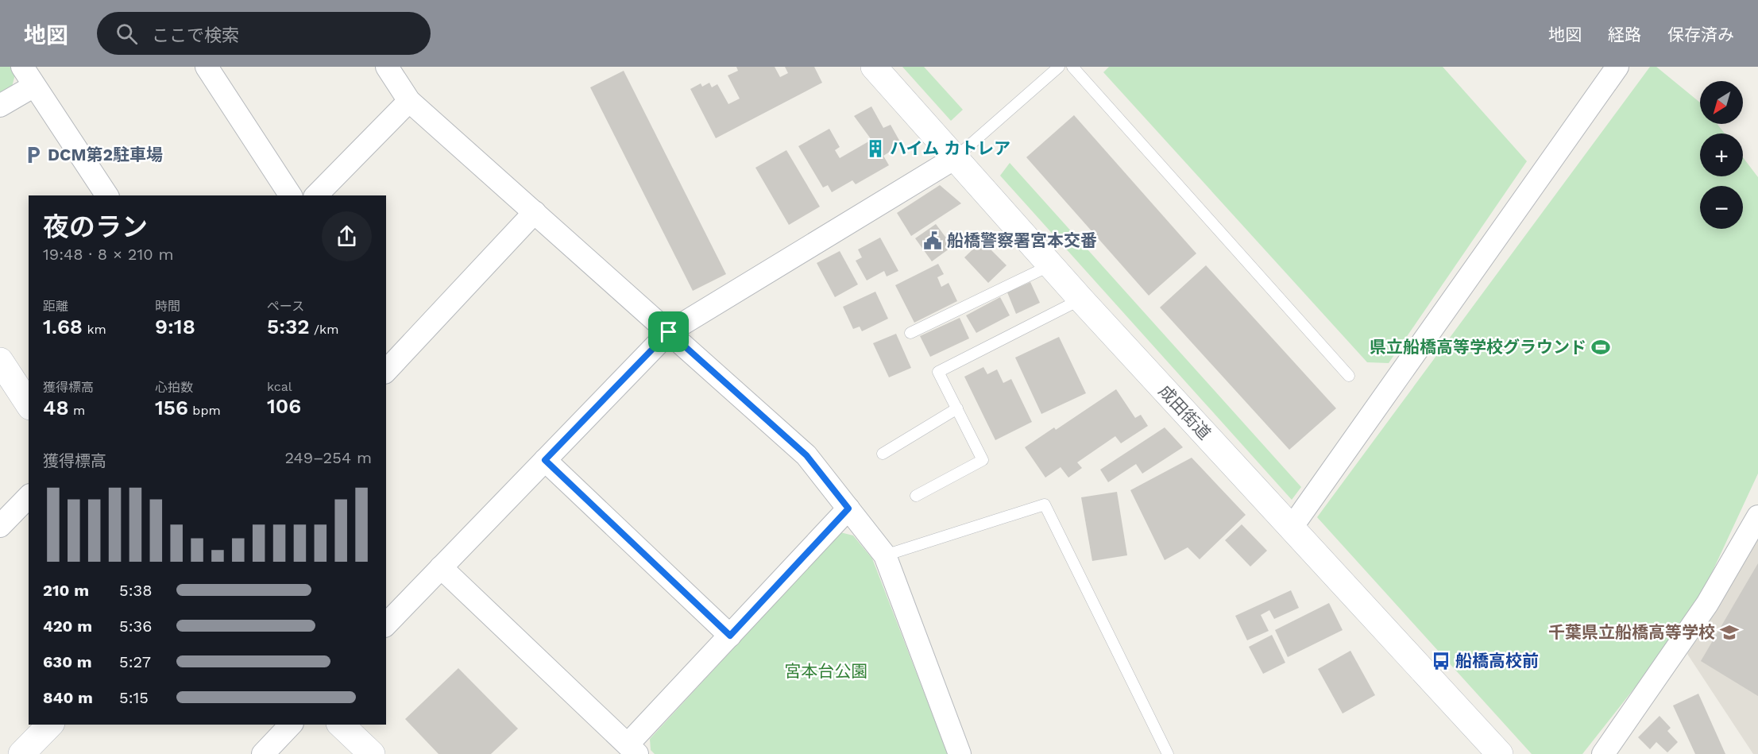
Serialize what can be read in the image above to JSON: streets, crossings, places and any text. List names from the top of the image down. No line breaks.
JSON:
{"streets":{"street":["成田街道"]},"parks":["宮本台公園"],"places":{"building":["ハイム カトレア"],"parking":["DCM第2駐車場"],"public building":["船橋警察署宮本交番"],"sports":["県立船橋高等学校グラウンド"],"school or university":["千葉県立船橋高等学校"],"bus stop":["船橋高校前"]},"north":"bottom left","page":{"header":"地図","search":"ここで検索","nav":["地図","経路","保存済み"],"map_buttons":["+","−"],"heading":["夜のラン","19:48 · 8 × 210 m"],"stats":[["距離","1.68 km"],["時間","9:18"],["ペース","5:32 /km"],["獲得標高","48 m"],["心拍数","156 bpm"],["kcal","106"]],"chart":["獲得標高","249–254 m"],"list":[{"name":"210 m","note":"5:38"},{"name":"420 m","note":"5:36"},{"name":"630 m","note":"5:27"},{"name":"840 m","note":"5:15"}]}}
